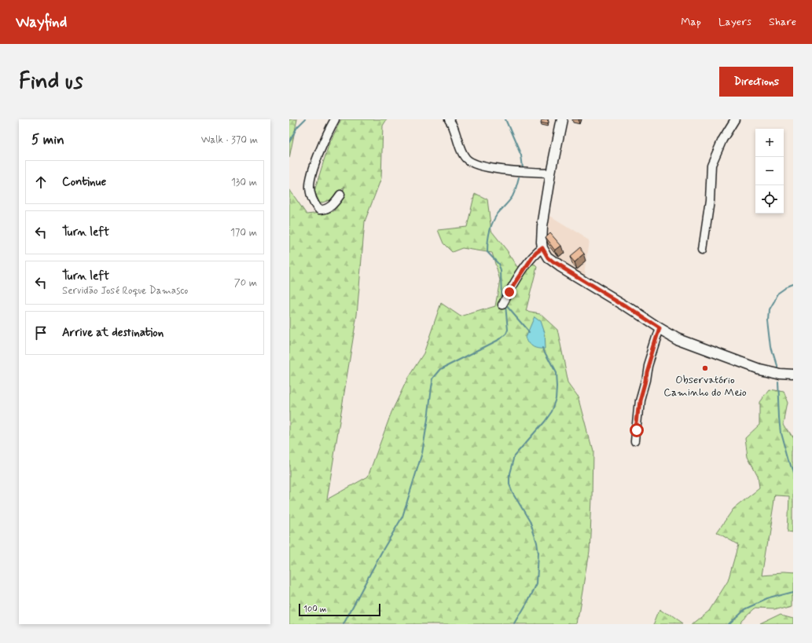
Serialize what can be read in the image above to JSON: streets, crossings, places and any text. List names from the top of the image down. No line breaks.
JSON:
{"places":["Observatório Caminho do Meio"],"scale_bar":"100 m","page":{"header":"Wayfind","nav":["Map","Layers","Share"],"buttons":"Directions","title":"Find us","heading":["5 min","Walk · 370 m"],"map_buttons":["+","−"],"list":[["Continue","130 m"],["Turn left","170 m"],["Turn left","Servidão José Roque Damasco","70 m"],"Arrive at destination"],"scale":"100 m"}}
